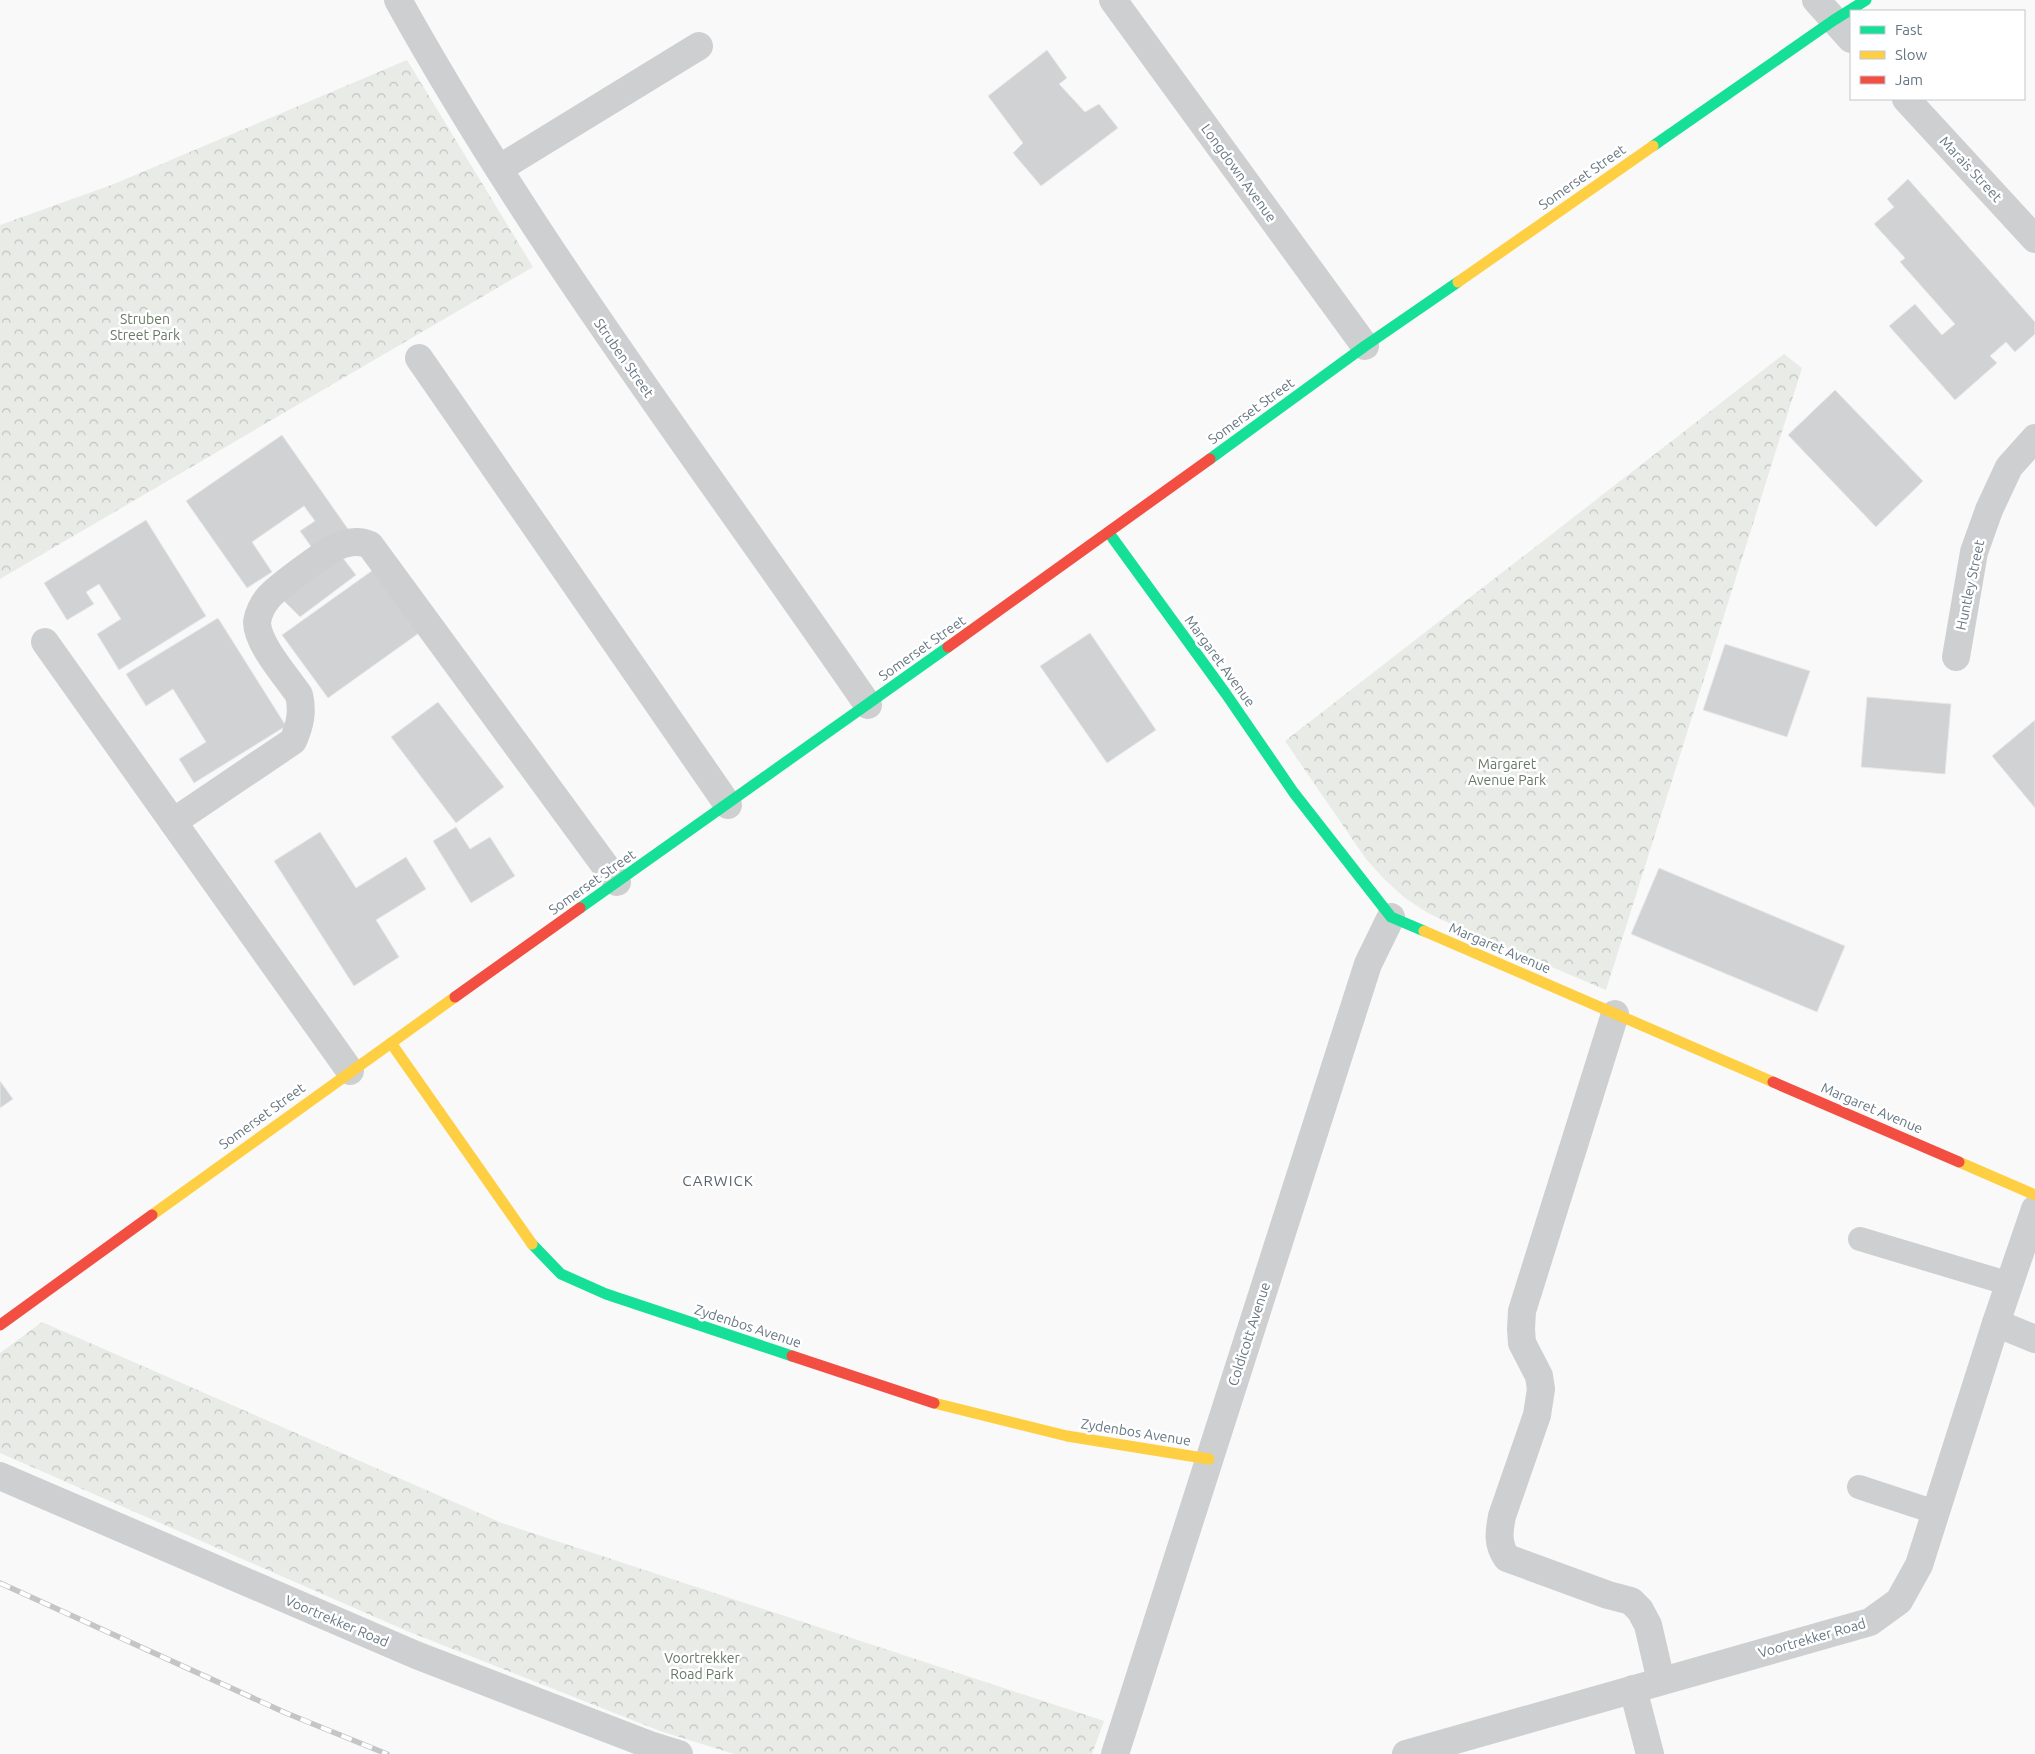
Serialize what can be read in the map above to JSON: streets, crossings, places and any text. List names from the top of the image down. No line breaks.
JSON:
{"streets":{"street":["Marais Street","Longdown Avenue","Somerset Street","Struben Street","Huntley Street","Margaret Avenue","Zydenbos Avenue","Coldicott Avenue","Voortrekker Road"]},"crossings":[["Longdown Avenue","Somerset Street"],["Somerset Street","Struben Street"],["Somerset Street","Margaret Avenue"],["Somerset Street","Zydenbos Avenue"],["Margaret Avenue","Coldicott Avenue"],["Zydenbos Avenue","Coldicott Avenue"]],"districts":["CARWICK"],"parks":["Struben Street Park","Margaret Avenue Park","Voortrekker Road Park"],"legend":["Fast","Slow","Jam"]}
